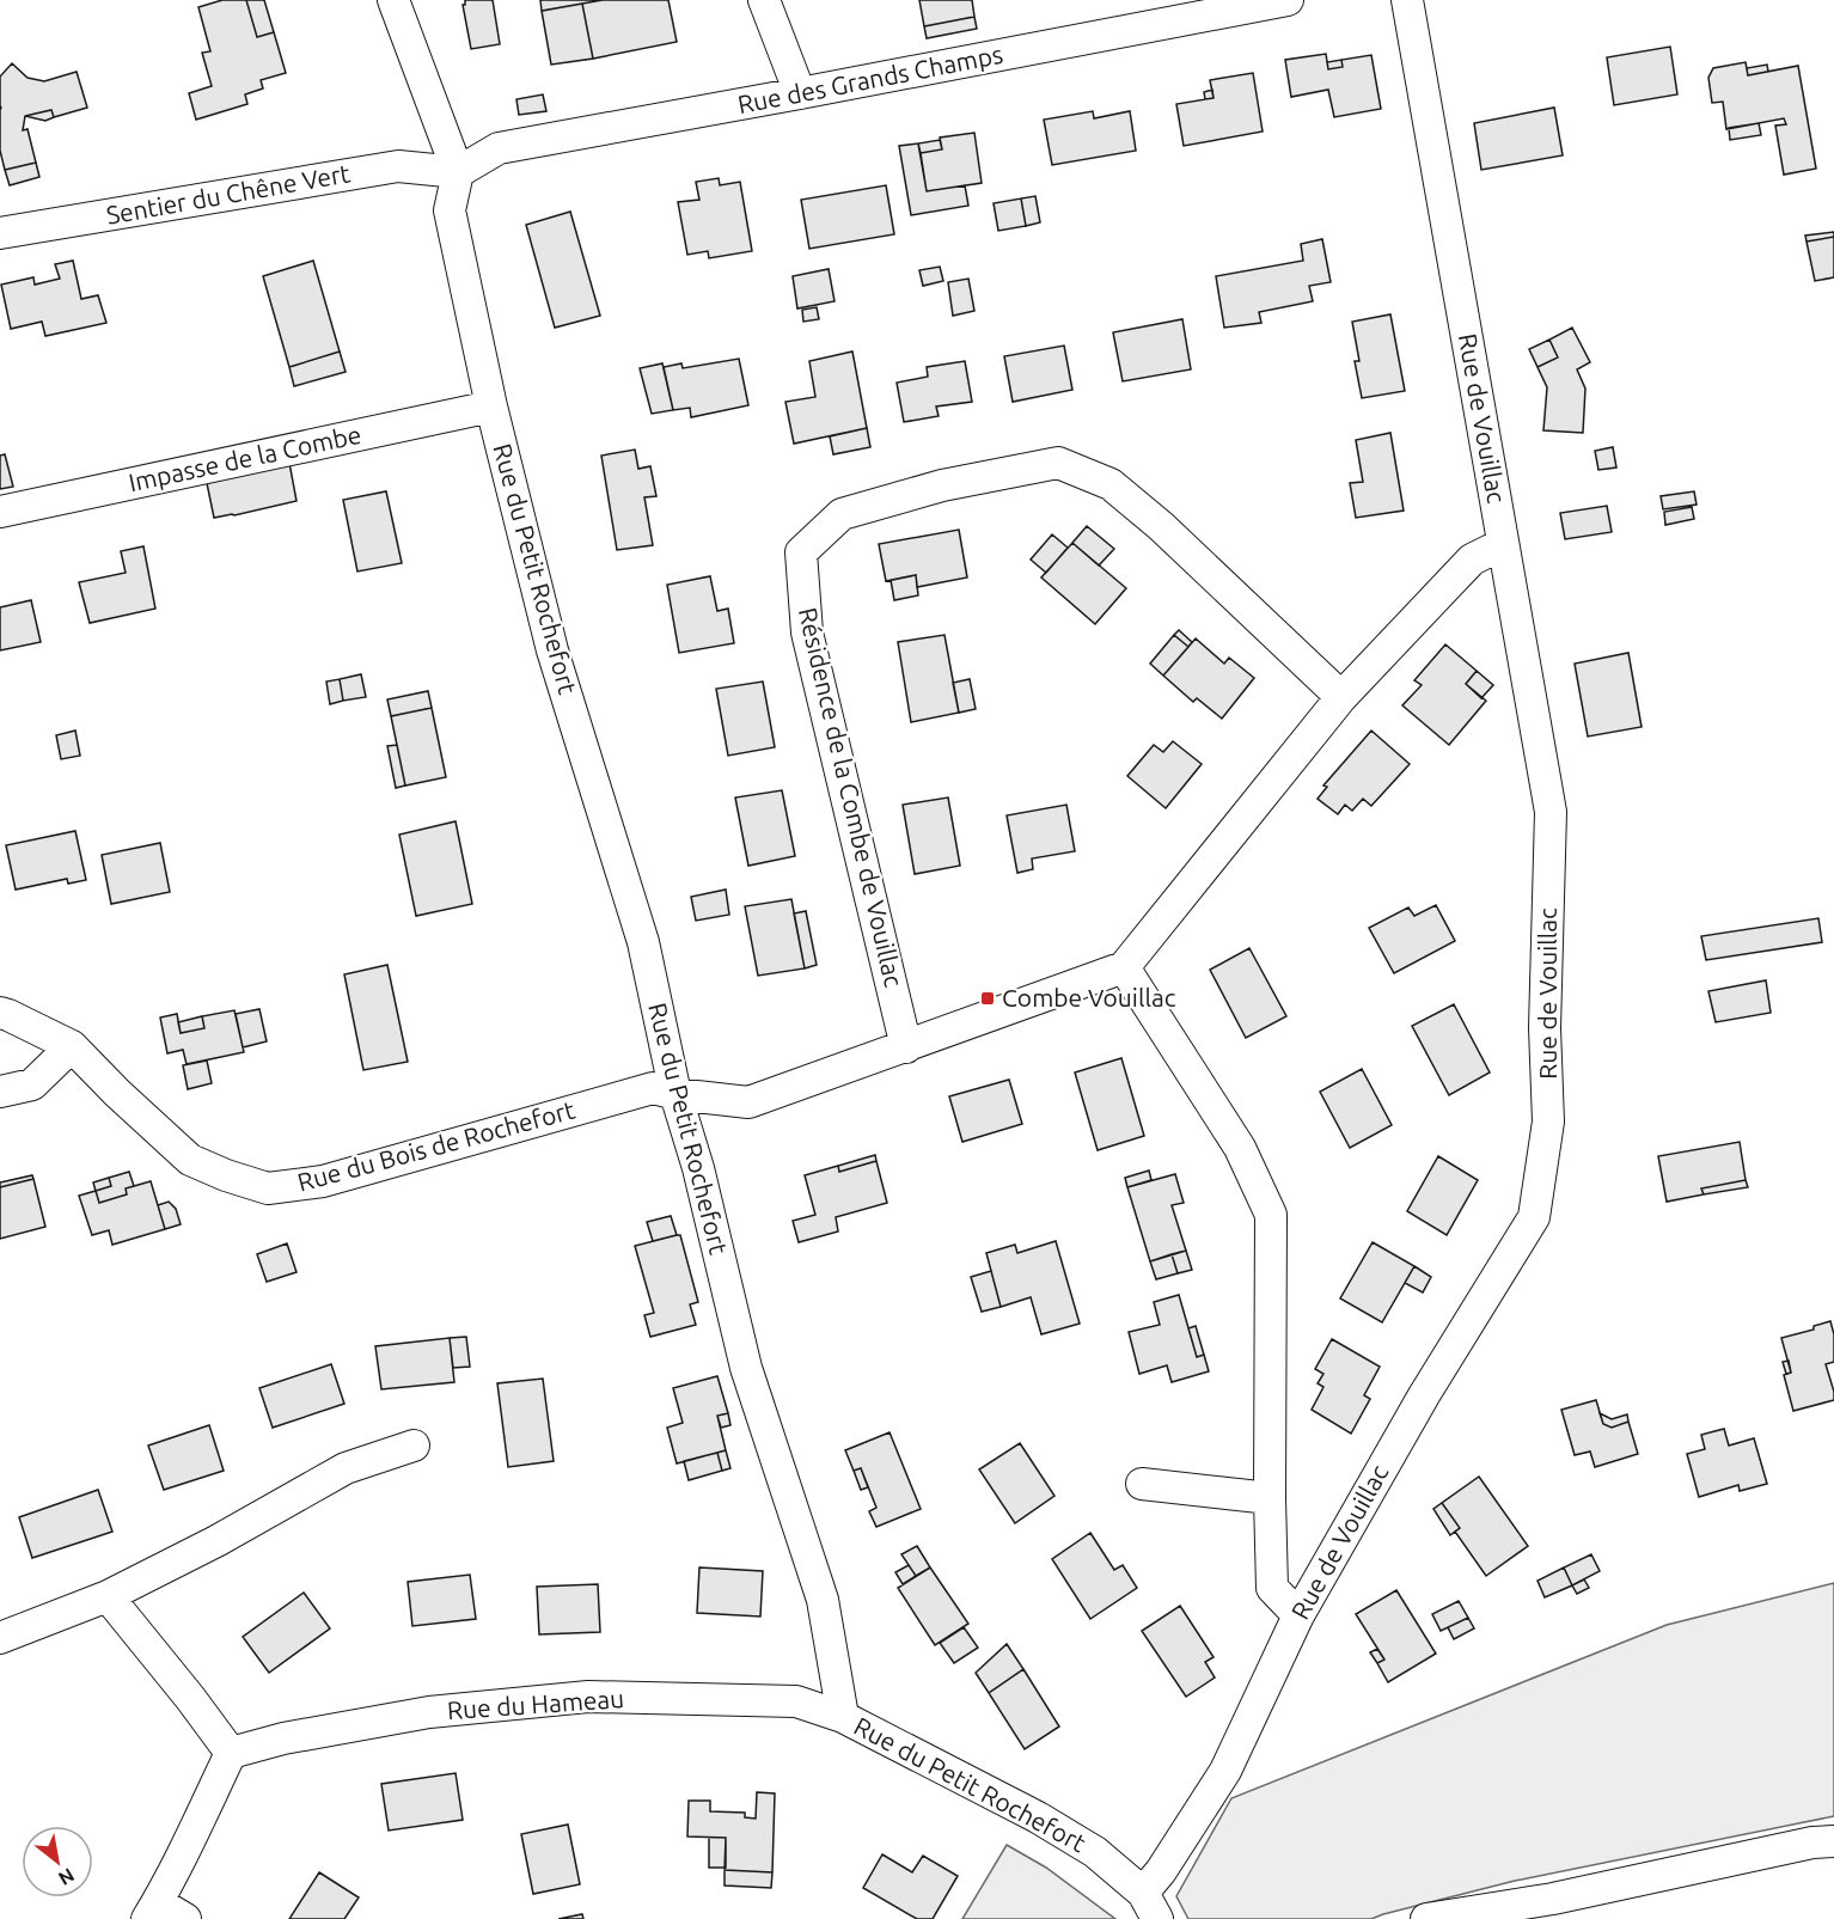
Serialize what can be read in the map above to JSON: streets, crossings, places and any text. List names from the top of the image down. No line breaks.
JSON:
{"streets":{"street":["Rue des Grands Champs","Sentier du Chêne Vert","Rue de Vouillac","Impasse de la Combe","Rue du Petit Rochefort","Résidence de la Combe de Vouillac","Rue du Bois de Rochefort","Rue du Hameau"]},"crossings":[["Rue des Grands Champs","Sentier du Chêne Vert"],["Rue des Grands Champs","Rue du Petit Rochefort"],["Sentier du Chêne Vert","Rue du Petit Rochefort"],["Rue de Vouillac","Rue du Petit Rochefort"],["Impasse de la Combe","Rue du Petit Rochefort"],["Rue du Petit Rochefort","Rue du Bois de Rochefort"],["Rue du Petit Rochefort","Rue du Hameau"]],"places":{"transit":["Combe Vouillac"]},"north":"bottom right"}
